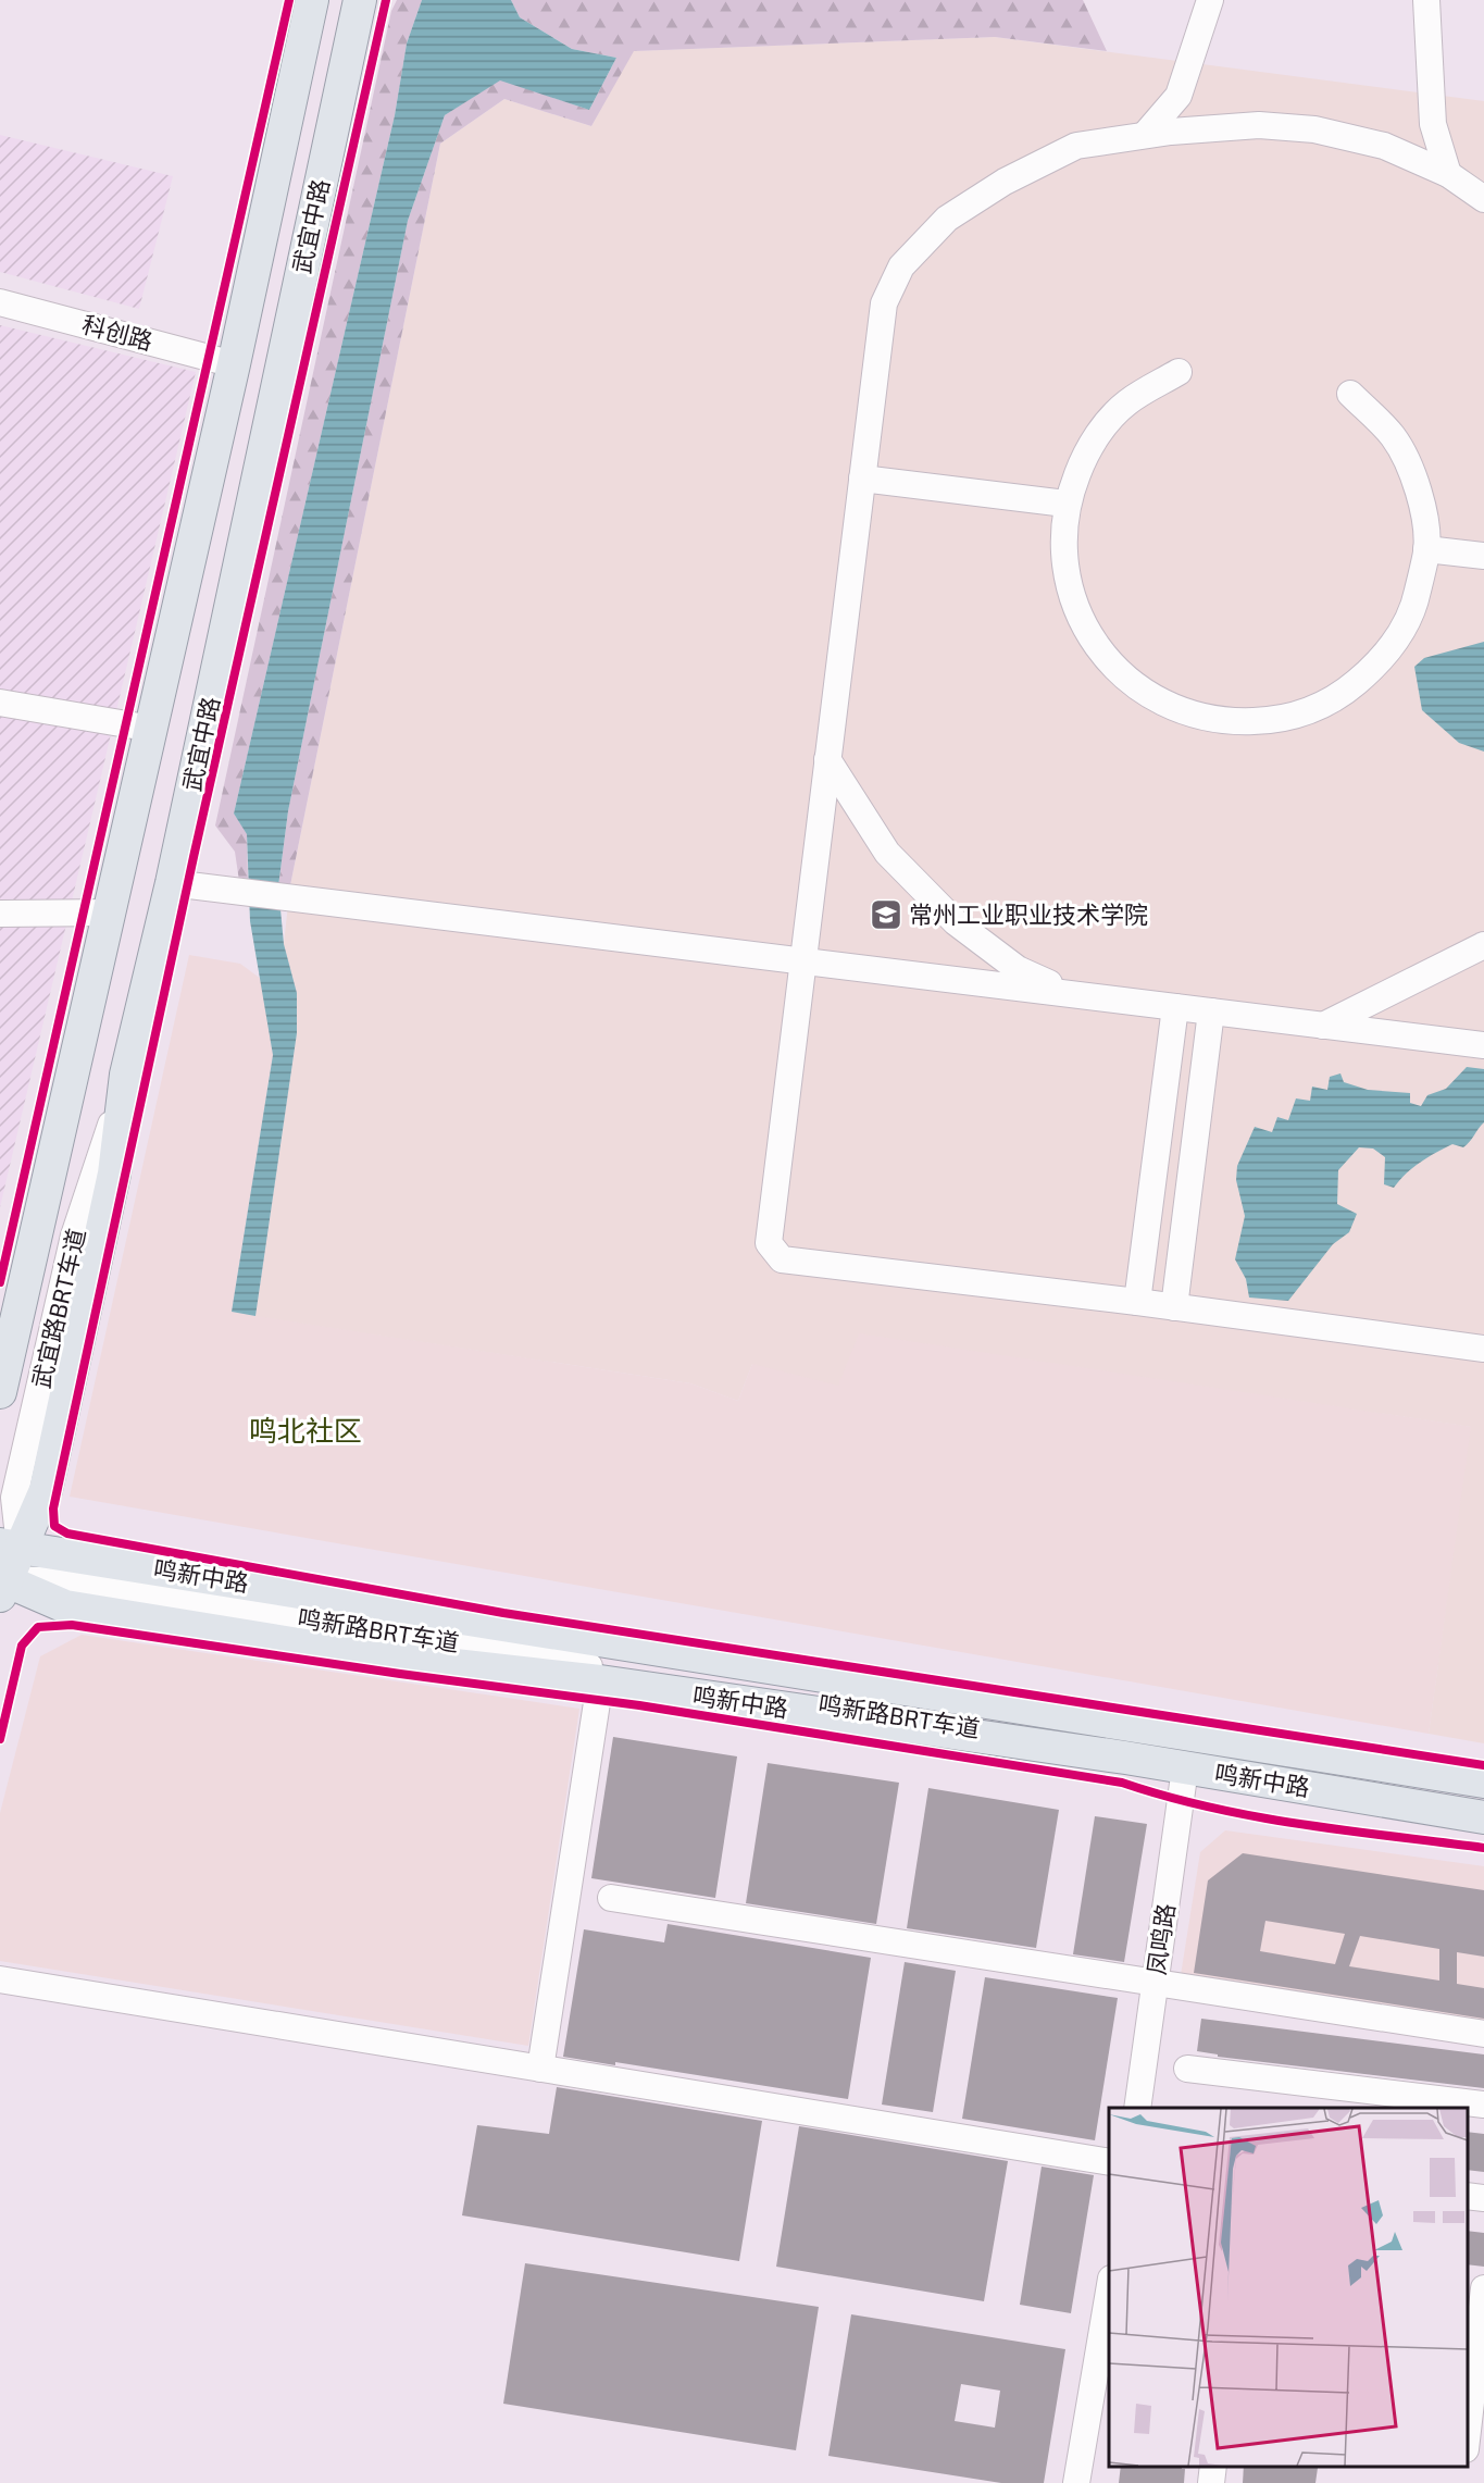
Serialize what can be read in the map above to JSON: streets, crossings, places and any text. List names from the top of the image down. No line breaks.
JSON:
{"streets":{"main road":["武宜中路","鸣新中路"],"street":["科创路","鸣新路BRT车道","凤鸣路"]},"crossings":[["武宜中路","科创路"],["武宜中路","鸣新中路"],["武宜中路","鸣新路BRT车道"],["鸣新中路","鸣新路BRT车道"],["鸣新中路","凤鸣路"]],"districts":["鸣北社区"],"places":{"school or university":["常州工业职业技术学院"]}}
